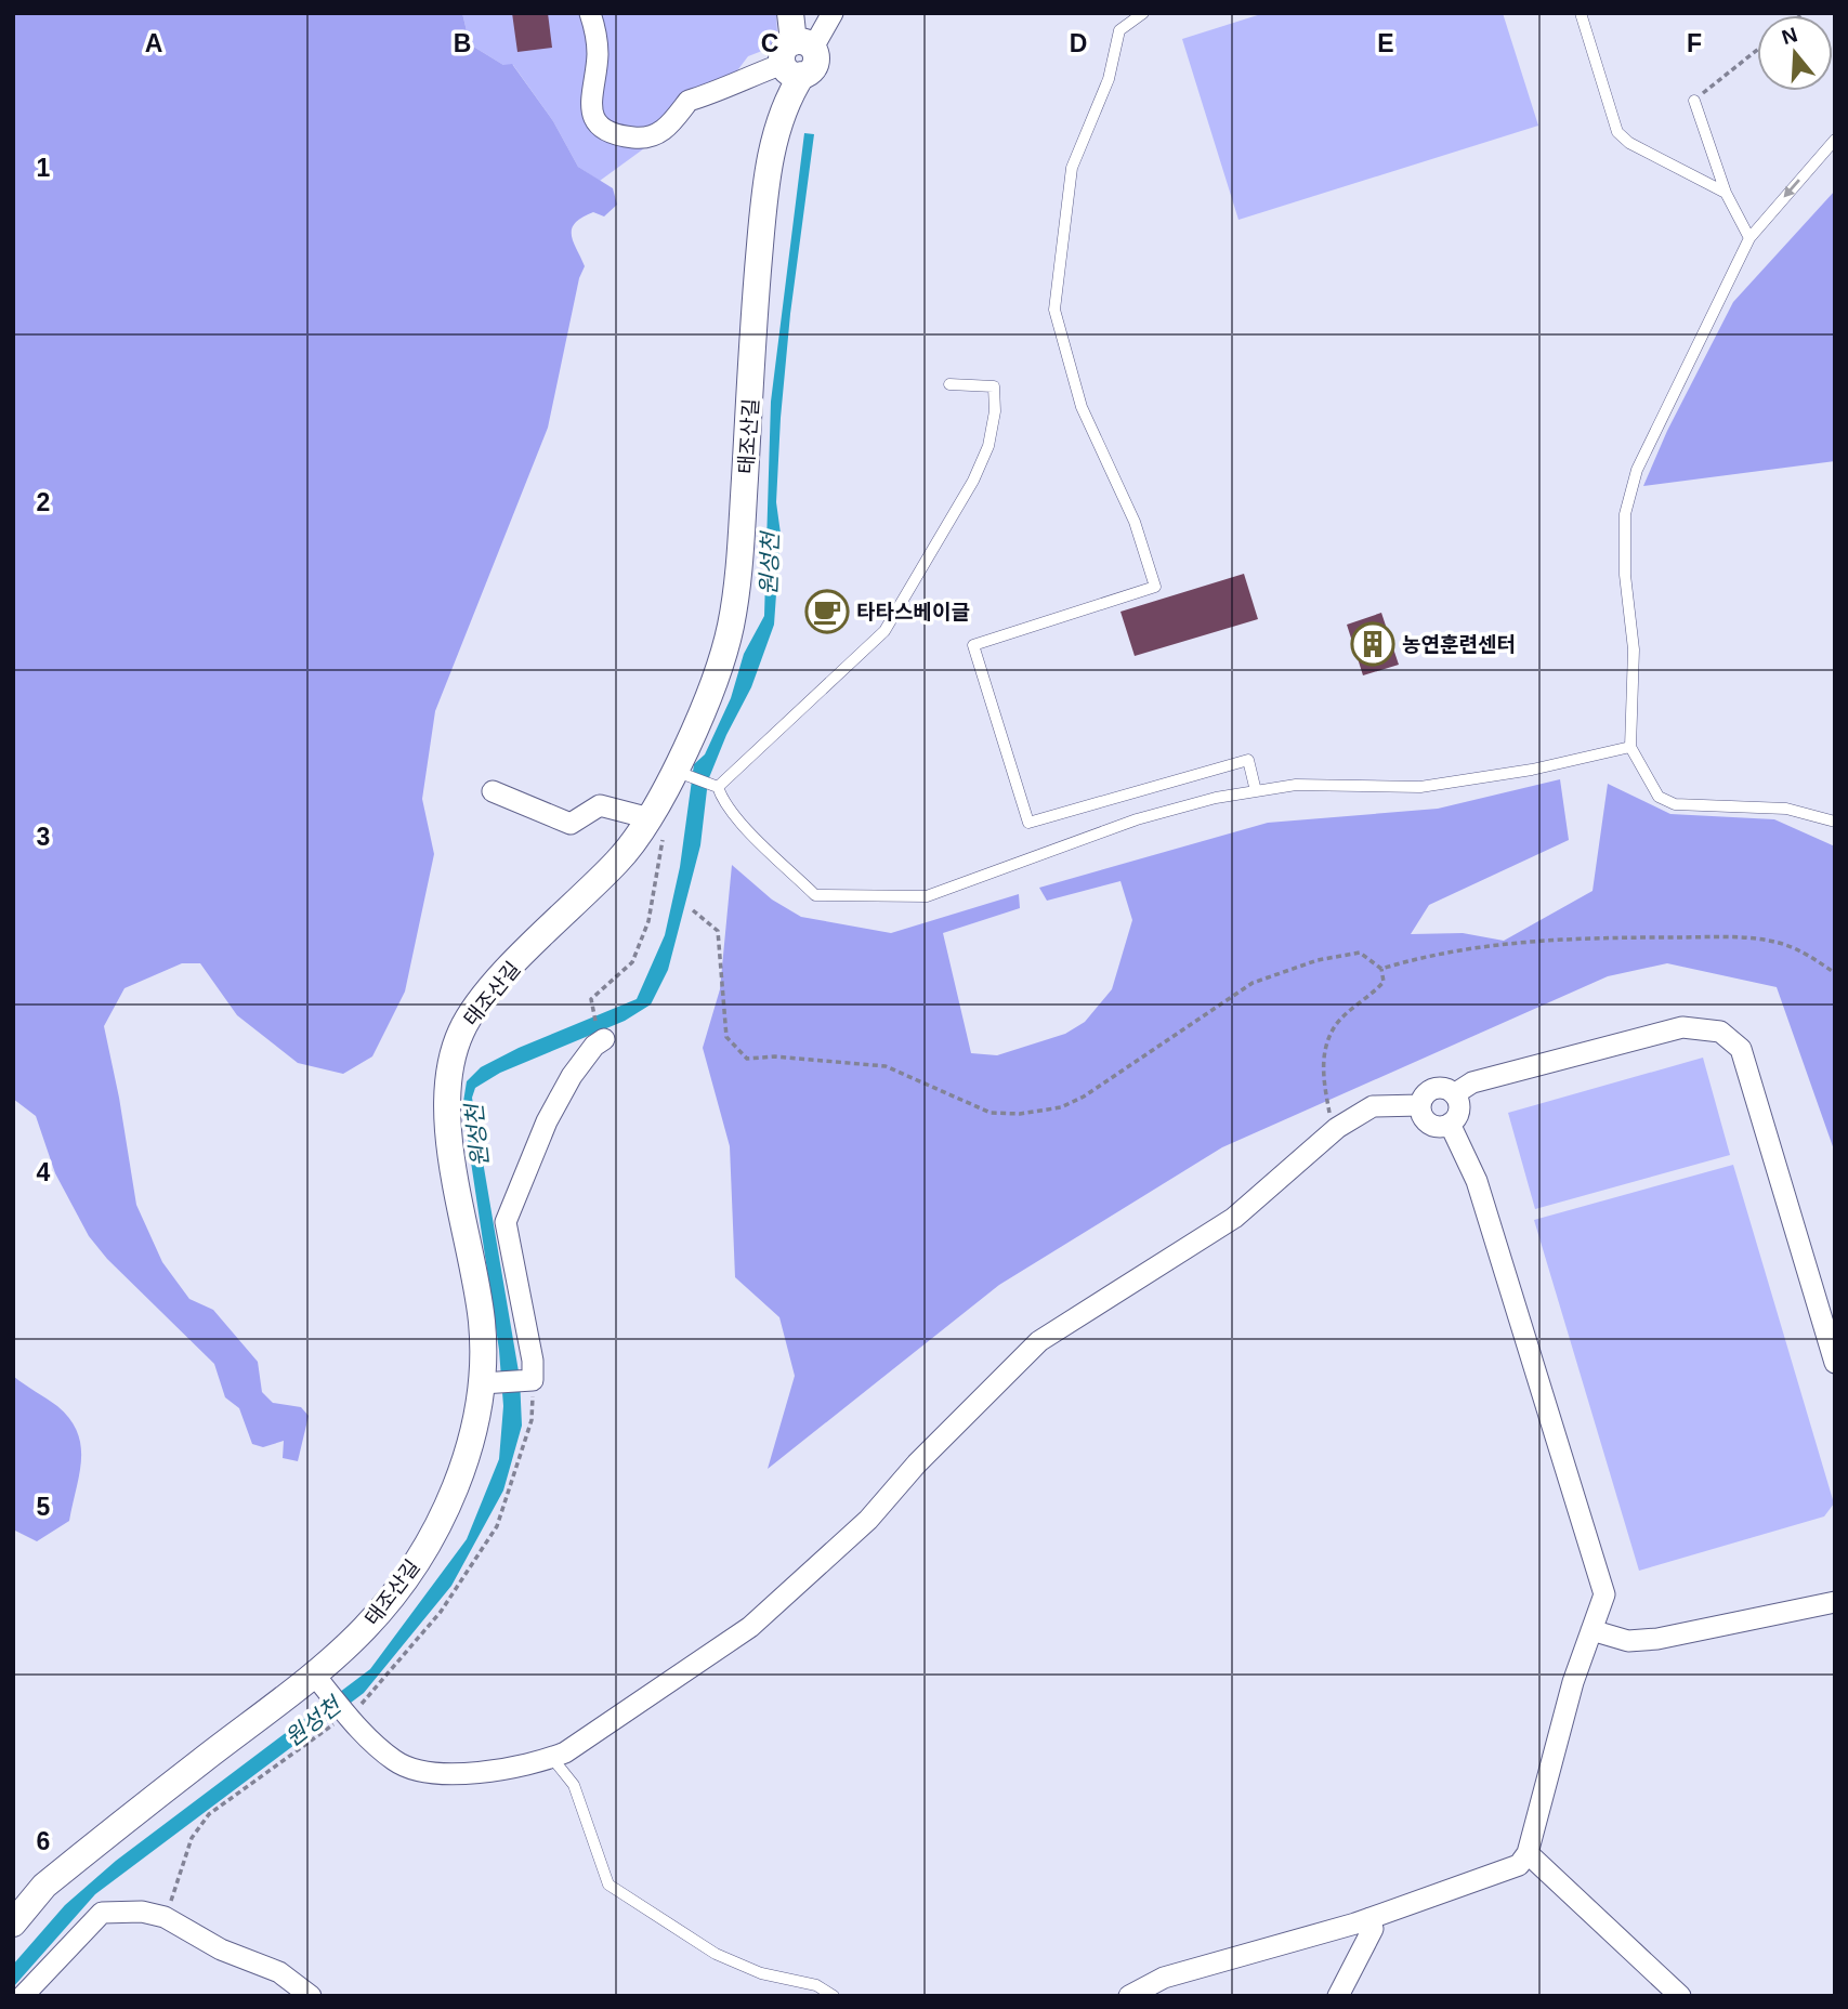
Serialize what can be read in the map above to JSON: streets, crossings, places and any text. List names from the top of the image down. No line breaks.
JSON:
{"streets":{"street":["태조산길"]},"water":["원성천"],"places":{"cafe":["타타스베이글"],"building":["농연훈련센터"]},"north":"top","grid":{"columns":["A","B","C","D","E","F"],"rows":["1","2","3","4","5","6"]}}
